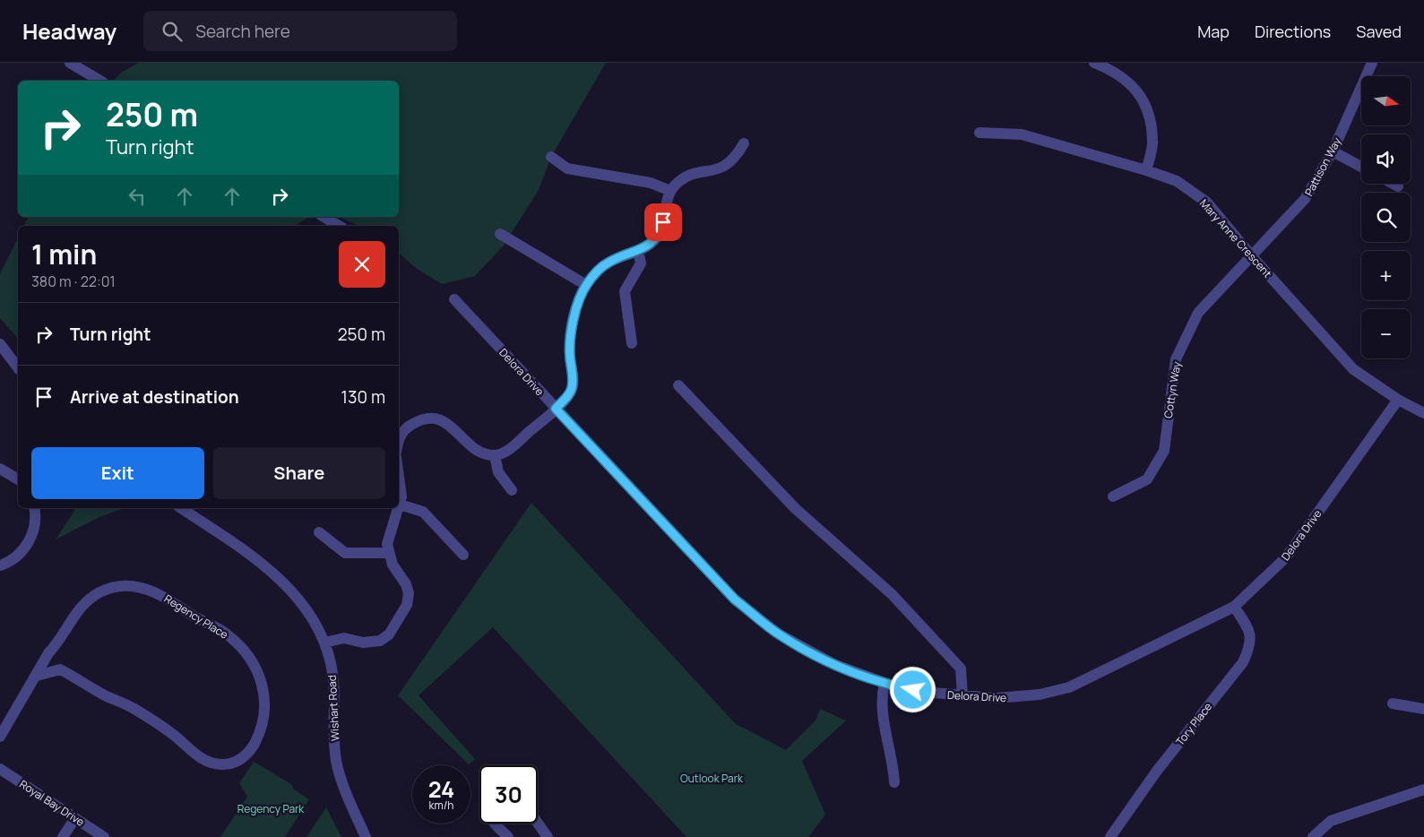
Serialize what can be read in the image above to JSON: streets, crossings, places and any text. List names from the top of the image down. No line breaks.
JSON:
{"streets":{"street":["Pattison Way","Mary Anne Crescent","Delora Drive","Cottyn Way","Regency Place","Wishart Road","Tory Place","Royal Bay Drive"]},"crossings":[["Pattison Way","Mary Anne Crescent"],["Pattison Way","Cottyn Way"],["Mary Anne Crescent","Delora Drive"],["Mary Anne Crescent","Cottyn Way"],["Delora Drive","Tory Place"]],"parks":["Outlook Park","Regency Park"],"north":"right","page":{"header":"Headway","search":"Search here","nav":["Map","Directions","Saved"],"map_buttons":["+","−"],"turn":["250 m","Turn right"],"heading":["1 min","380 m · 22:01"],"list":[{"name":"Turn right","value":"250 m"},{"name":"Arrive at destination","value":"130 m"}],"buttons":["Exit","Share"],"speed":"24 km/h","limit":"30"}}
